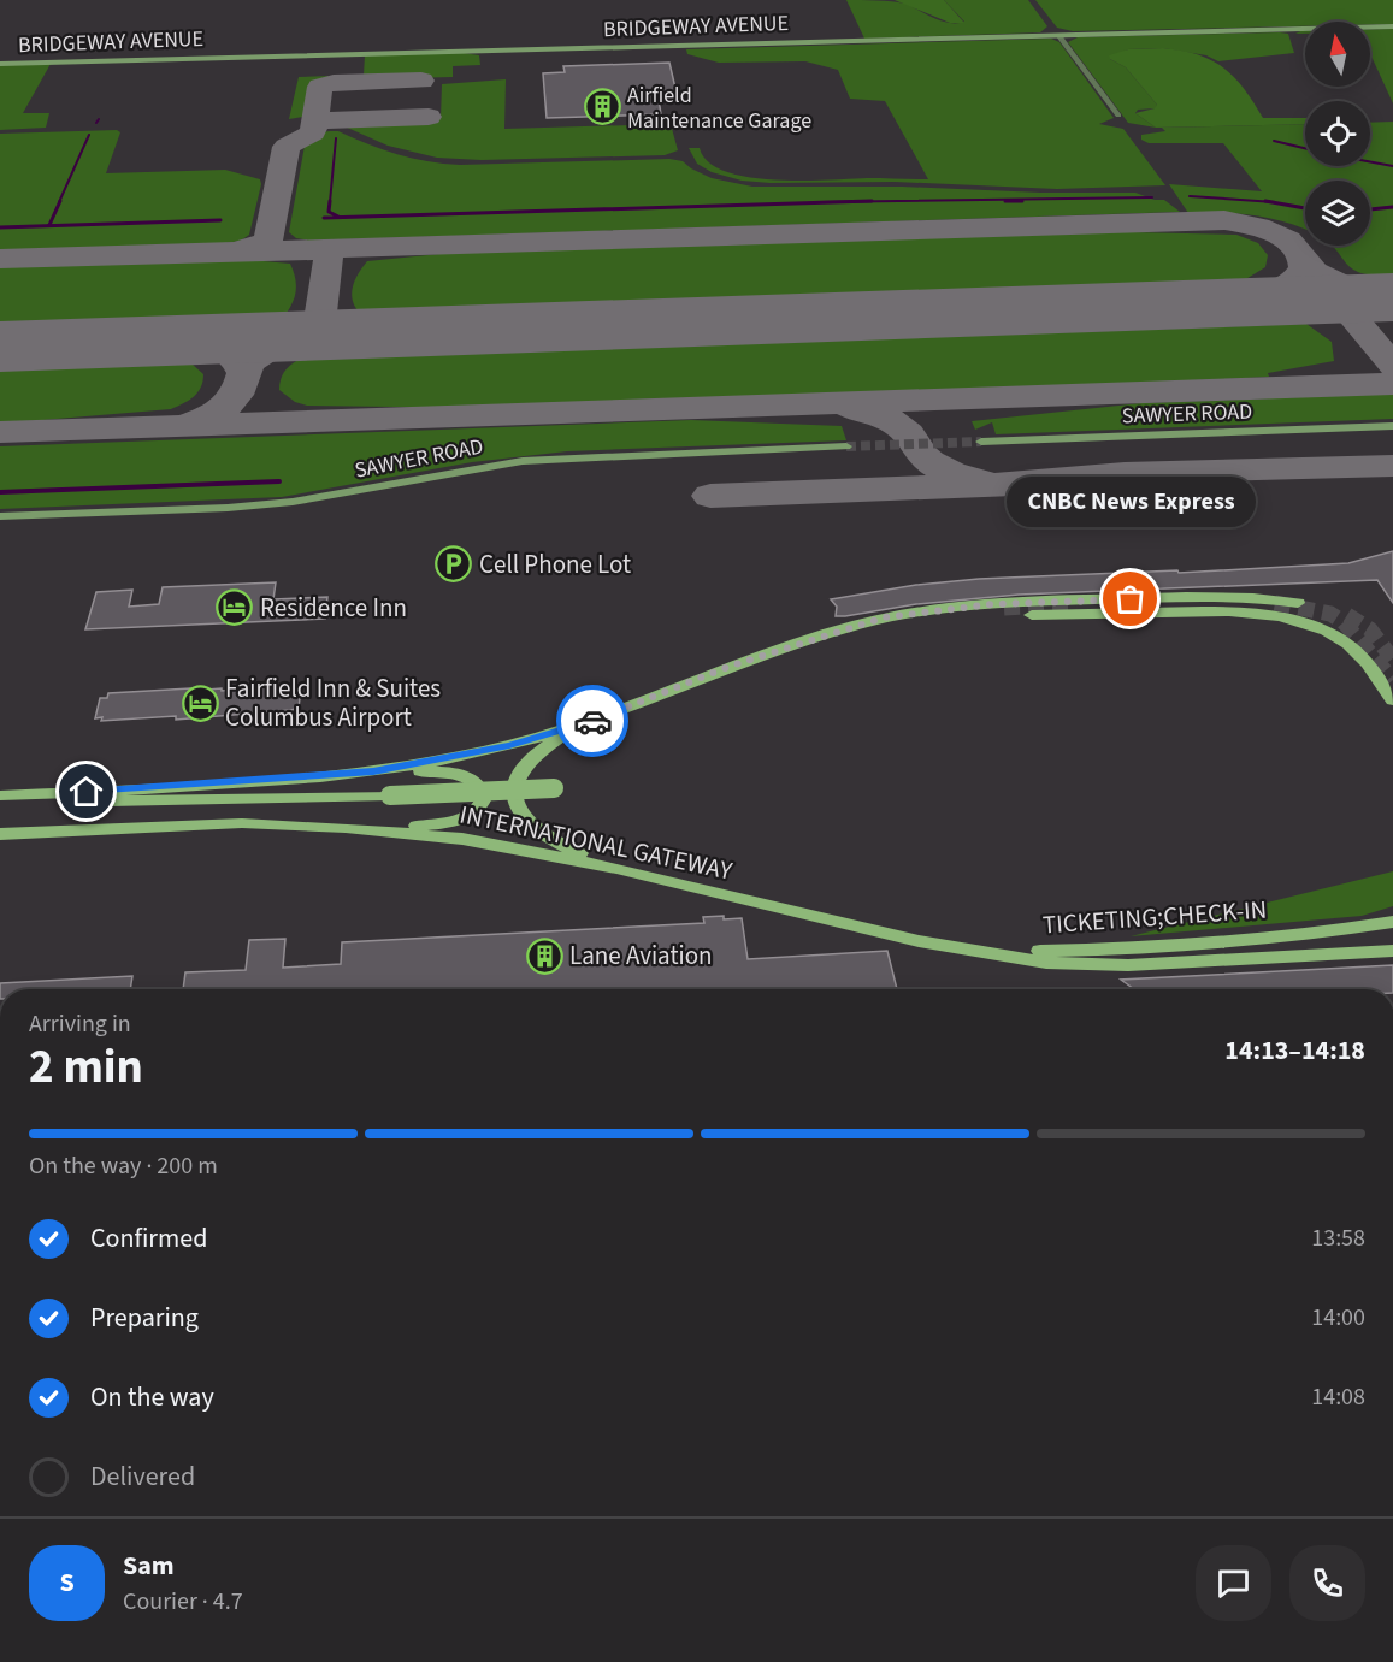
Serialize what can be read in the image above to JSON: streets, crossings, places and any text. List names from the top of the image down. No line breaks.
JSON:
{"streets":{"main road":["INTERNATIONAL GATEWAY","TICKETING;CHECK-IN"],"street":["BRIDGEWAY AVENUE","SAWYER ROAD"]},"crossings":[["INTERNATIONAL GATEWAY","TICKETING;CHECK-IN"]],"places":{"building":["Airfield Maintenance Garage","Lane Aviation"],"parking":["Cell Phone Lot"],"other":["CNBC News Express"],"hotel":["Residence Inn","Fairfield Inn & Suites Columbus Airport"]},"north":"top","page":{"bubble":"CNBC News Express","heading":["2 min","Arriving in","14:13–14:18"],"panel":["Sam","Courier · 4.7"],"bar":"On the way · 200 m","list":[["Confirmed","13:58"],["Preparing","14:00"],["On the way","14:08"],"Delivered"],"round":"S"}}
